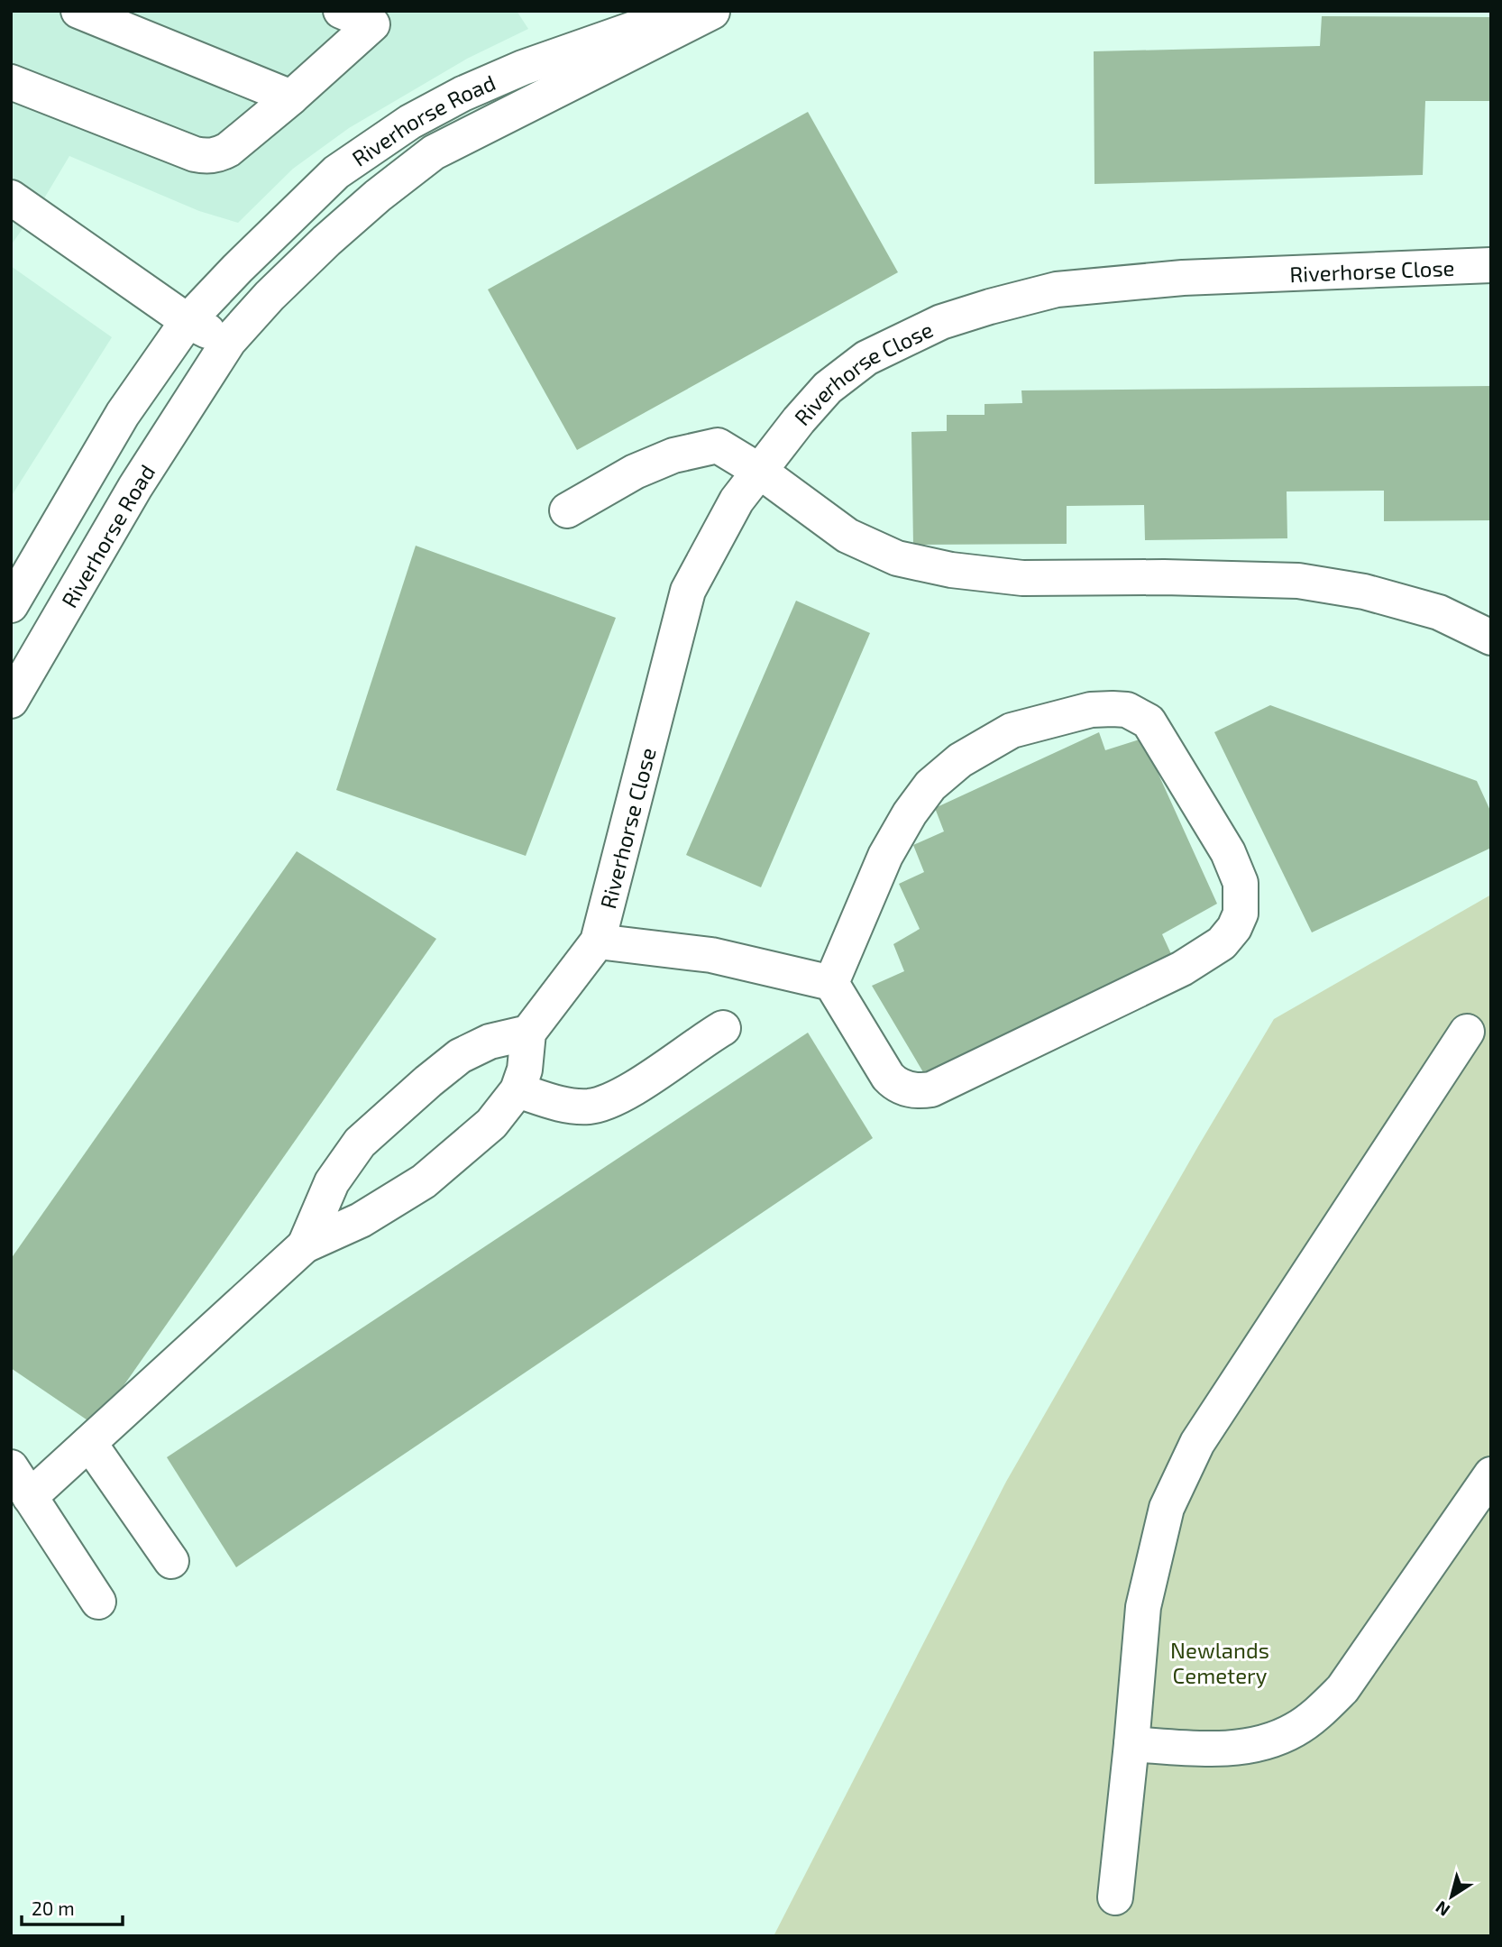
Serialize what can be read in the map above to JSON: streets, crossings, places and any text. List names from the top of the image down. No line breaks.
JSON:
{"streets":{"lane":["Riverhorse Road","Riverhorse Close"]},"parks":["Newlands Cemetery"],"scale_bar":"20 m","north":"bottom left"}
